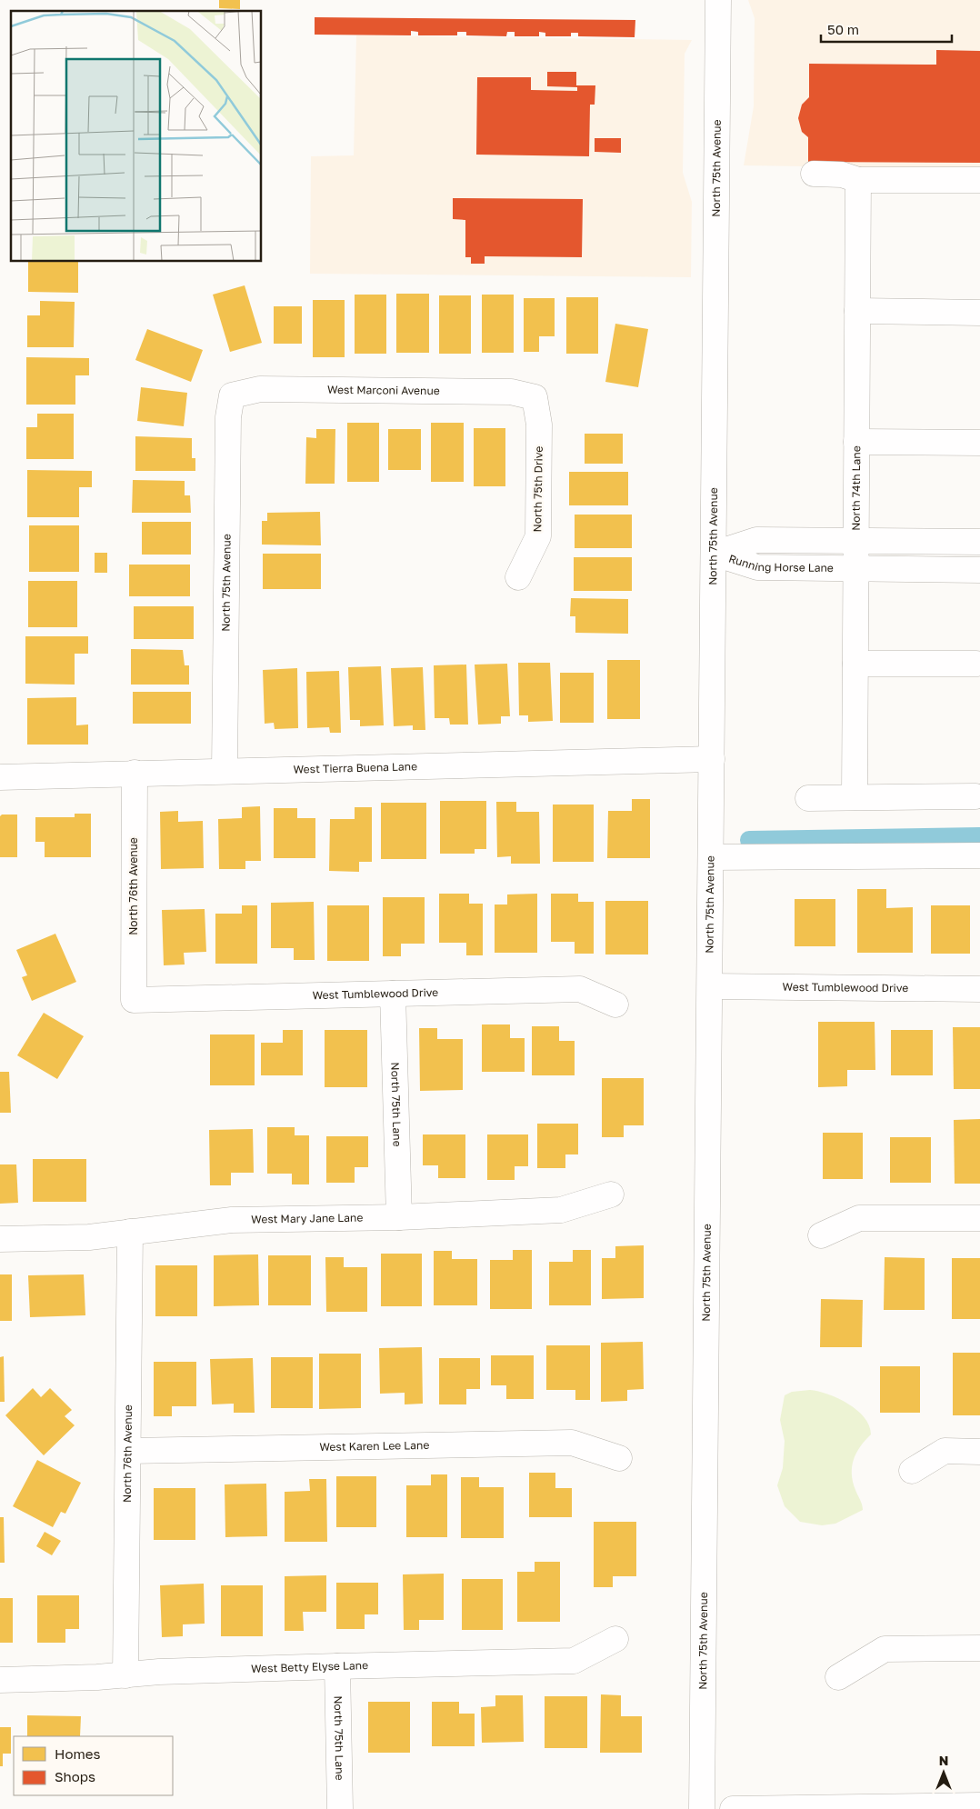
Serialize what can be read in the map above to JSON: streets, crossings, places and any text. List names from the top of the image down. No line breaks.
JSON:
{"streets":{"street":["North 75th Avenue","West Marconi Avenue","North 75th Drive","North 74th Lane","Running Horse Lane","West Tierra Buena Lane","North 76th Avenue","West Tumblewood Drive","North 75th Lane","West Mary Jane Lane","West Karen Lee Lane","West Betty Elyse Lane"]},"crossings":[["North 75th Avenue","West Marconi Avenue"],["North 75th Avenue","Running Horse Lane"],["North 75th Avenue","West Tierra Buena Lane"],["North 75th Avenue","West Tumblewood Drive"],["West Marconi Avenue","North 75th Drive"],["North 74th Lane","Running Horse Lane"],["West Tierra Buena Lane","North 76th Avenue"],["North 76th Avenue","West Tumblewood Drive"],["North 76th Avenue","West Mary Jane Lane"],["North 76th Avenue","West Karen Lee Lane"],["North 76th Avenue","West Betty Elyse Lane"],["West Tumblewood Drive","North 75th Lane"],["North 75th Lane","West Mary Jane Lane"],["North 75th Lane","West Betty Elyse Lane"]],"legend":["Homes","Shops"],"scale_bar":"50 m","north":"top"}
